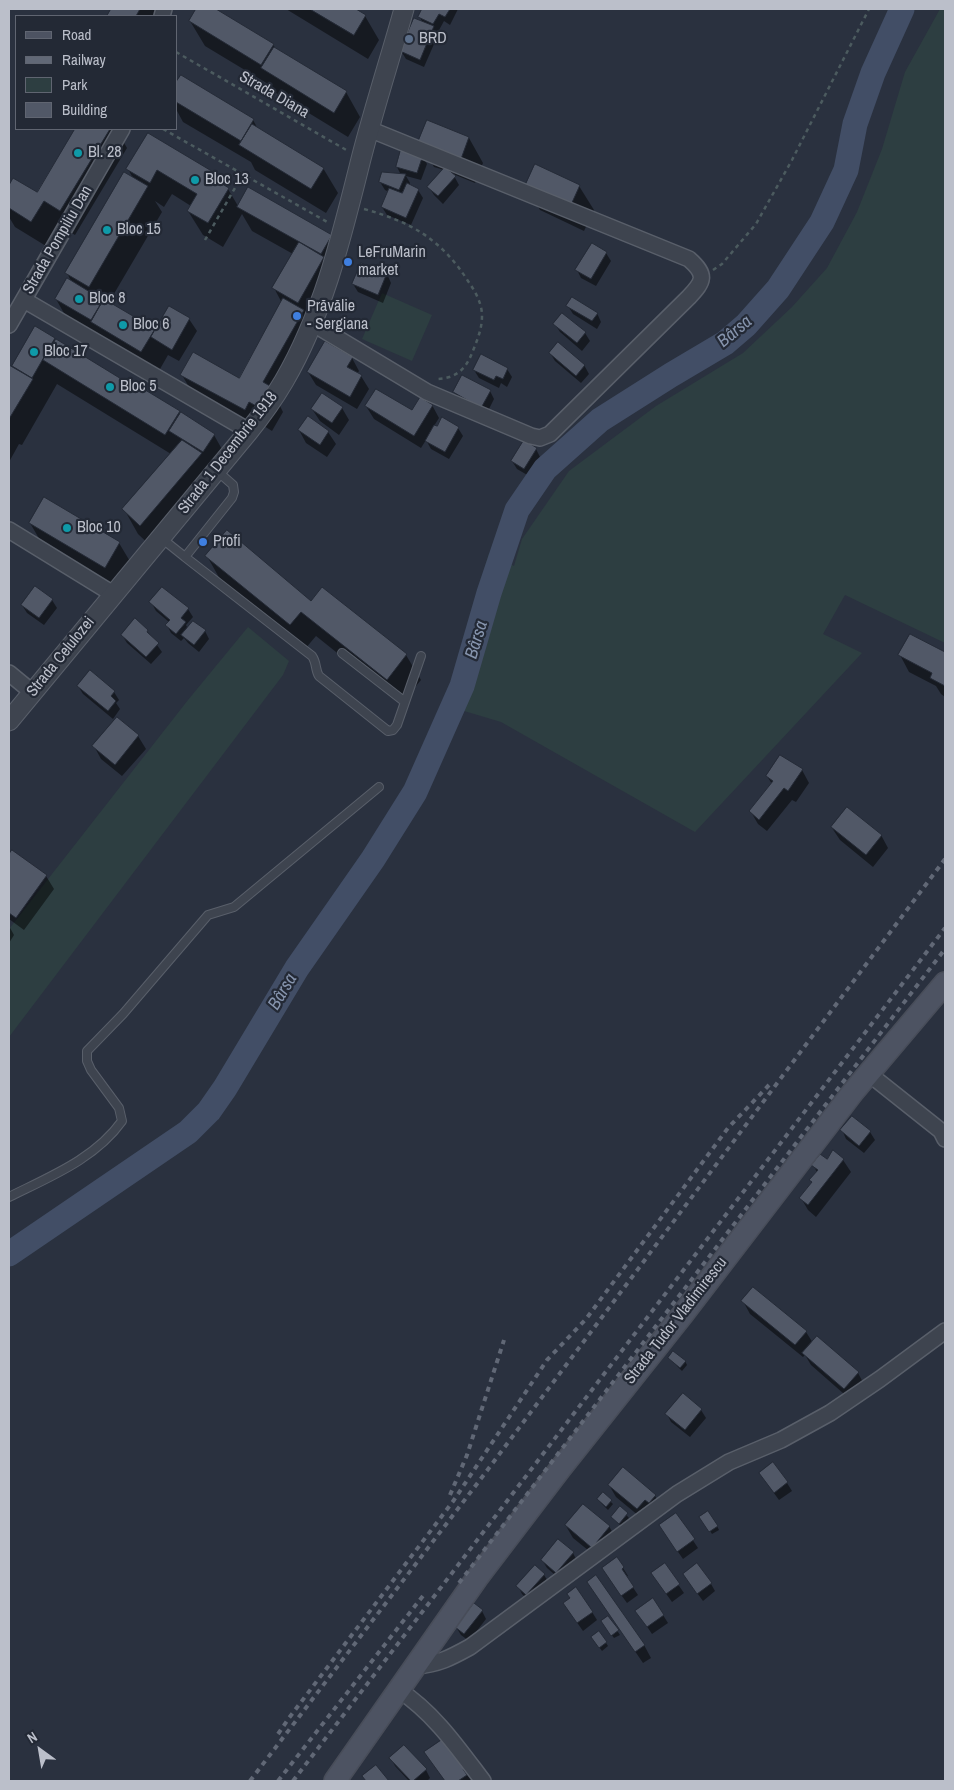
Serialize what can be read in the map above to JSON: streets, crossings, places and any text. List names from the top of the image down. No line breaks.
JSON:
{"streets":{"main road":["Strada Tudor Vladimirescu"],"street":["Strada Pompiliu Dan","Strada 1 Decembrie 1918","Strada Celulozei"],"path":["Strada Diana"]},"crossings":[["Strada Diana","Strada 1 Decembrie 1918"],["Strada 1 Decembrie 1918","Strada Celulozei"]],"water":["Bârsa"],"places":["BRD","Bl. 28","Bloc 13","Bloc 15","LeFruMarin market","Bloc 8","Prăvălie - Sergiana","Bloc 6","Bloc 17","Bloc 5","Bloc 10","Profi"],"legend":["Road","Railway","Park","Building"],"north":"top left"}
